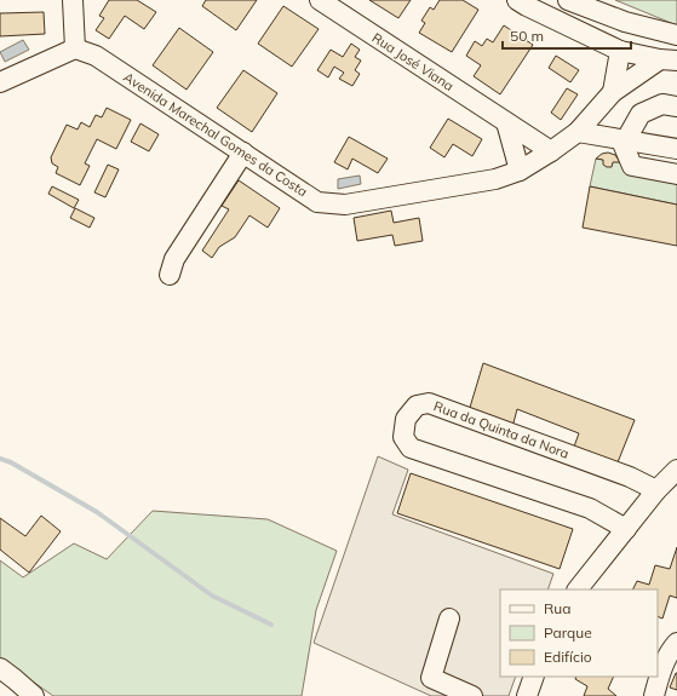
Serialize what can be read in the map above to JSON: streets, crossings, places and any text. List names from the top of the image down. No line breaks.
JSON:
{"streets":{"street":["Rua José Viana","Avenida Marechal Gomes da Costa","Rua da Quinta da Nora"]},"crossings":[["Rua José Viana","Avenida Marechal Gomes da Costa"]],"legend":["Rua","Parque","Edifício"],"scale_bar":"50 m"}
